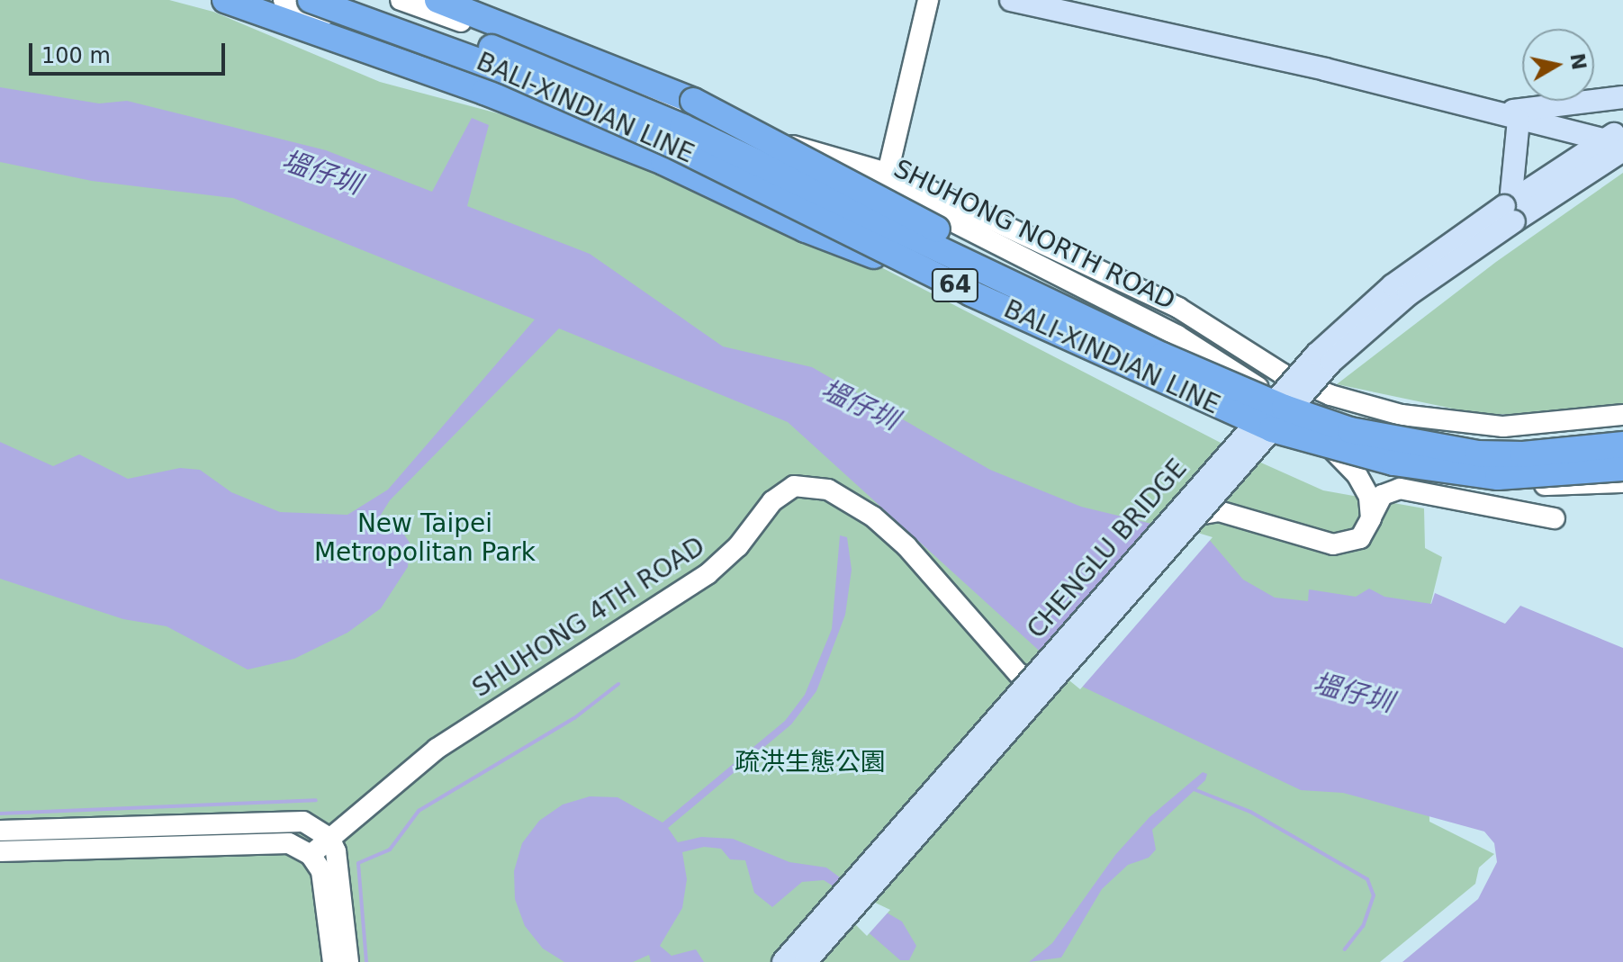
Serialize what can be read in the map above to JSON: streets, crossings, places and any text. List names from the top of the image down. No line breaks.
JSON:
{"streets":{"highway":["BALI-XINDIAN LINE","64"],"main road":["CHENGLU BRIDGE"],"street":["SHUHONG NORTH ROAD","SHUHONG 4TH ROAD"]},"water":["塭仔圳"],"parks":["New Taipei Metropolitan Park","疏洪生態公園"],"scale_bar":"100 m","north":"right"}
